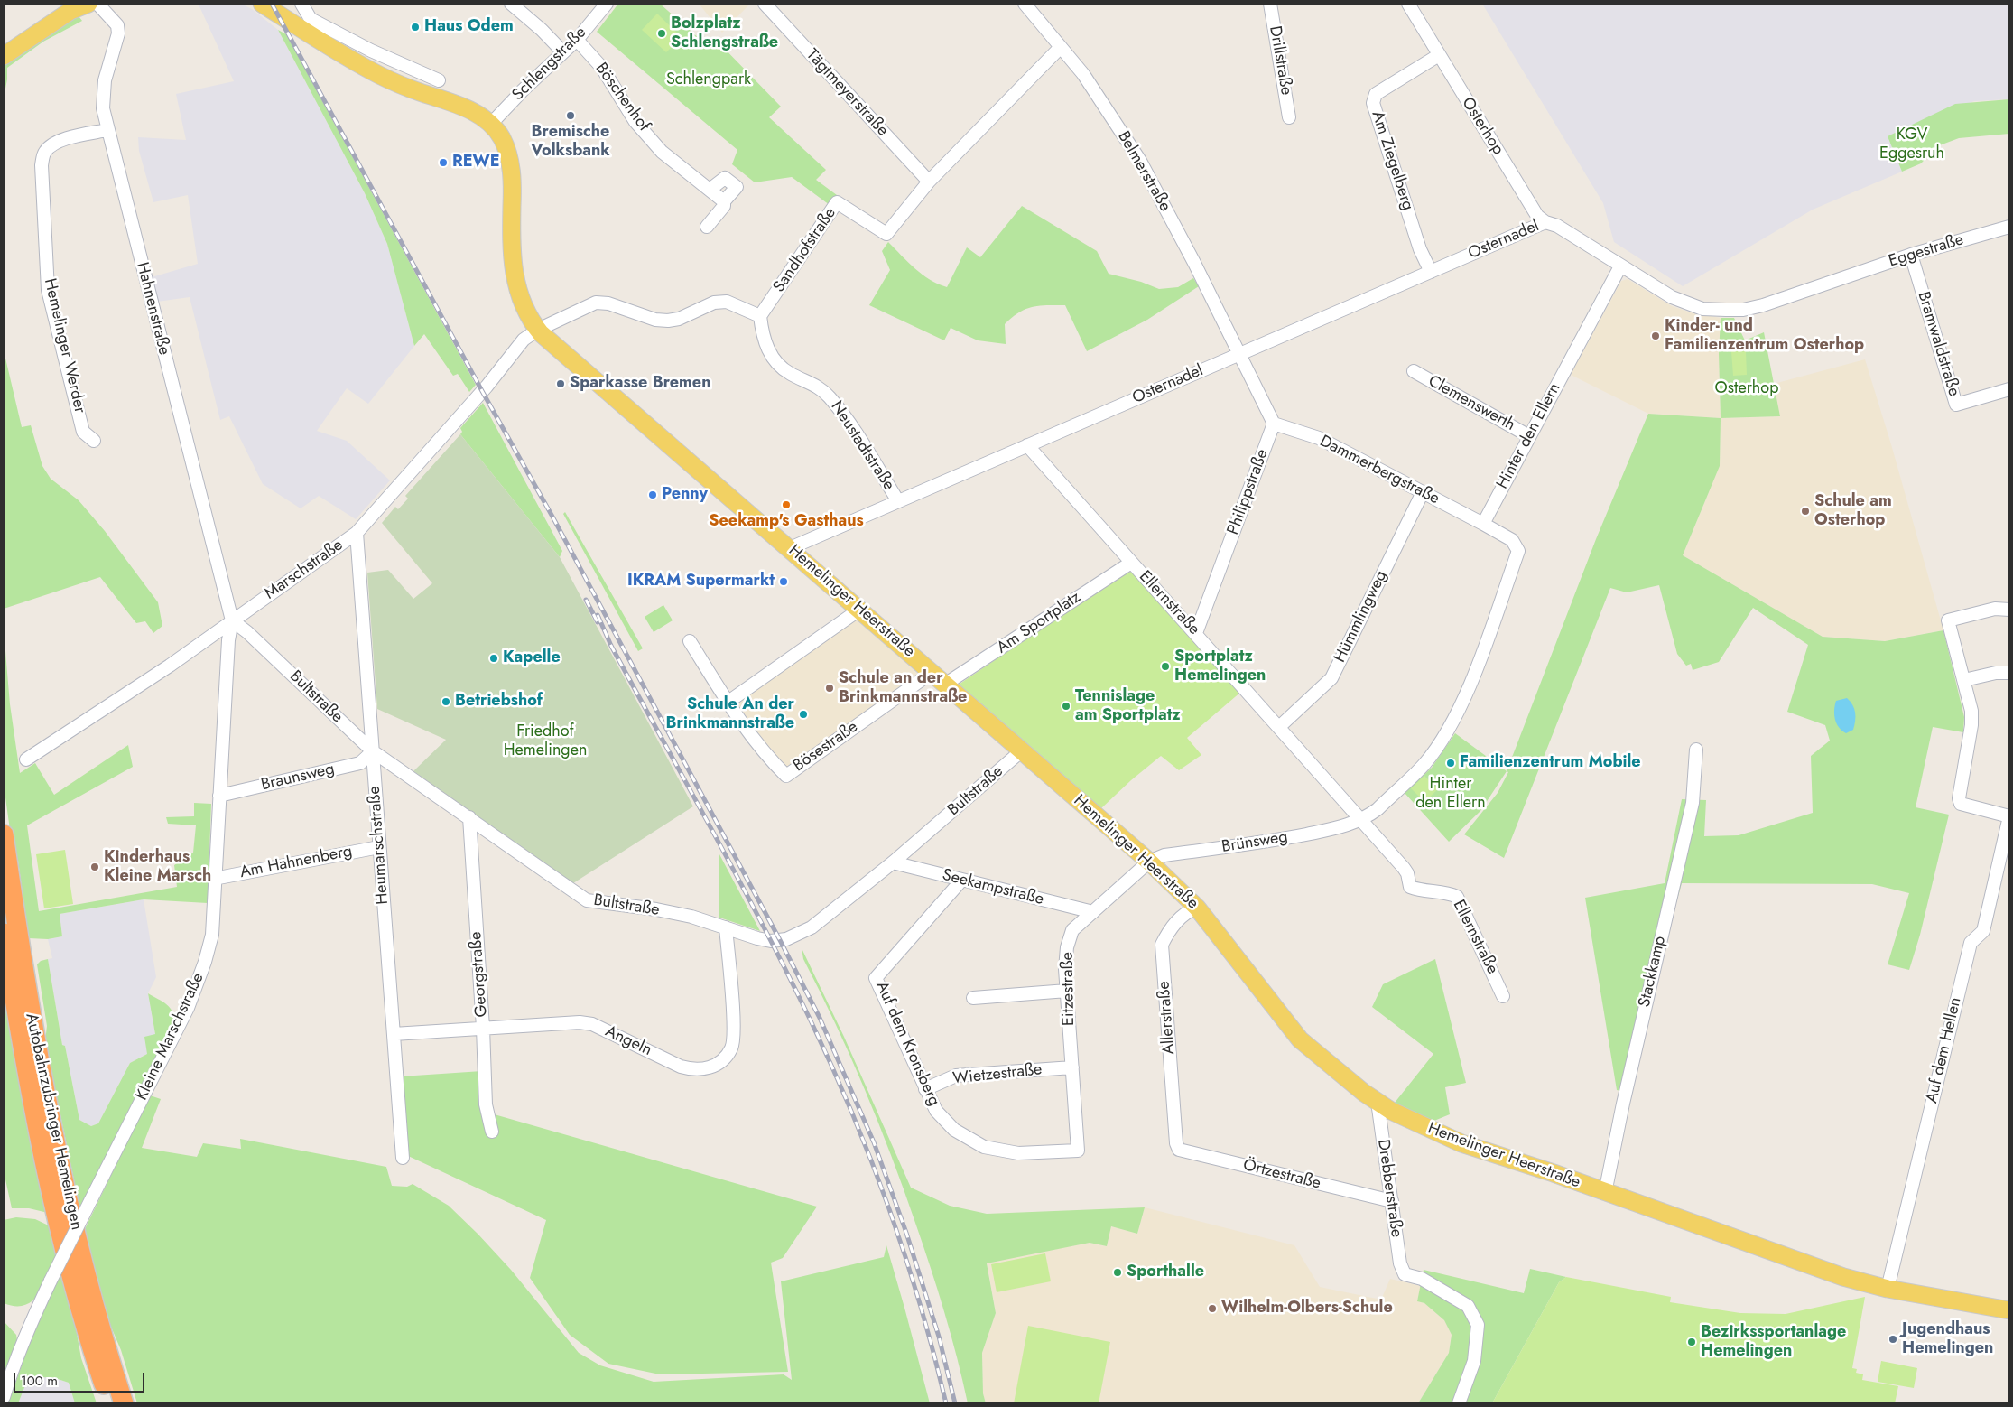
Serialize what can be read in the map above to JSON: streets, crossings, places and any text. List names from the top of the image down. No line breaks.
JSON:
{"streets":{"highway":["Autobahnzubringer Hemelingen"],"main road":["Hemelinger Heerstraße"],"street":["Drillstraße","Schlengstraße","Tägtmeyerstraße","Böschenhof","Osterhop","Am Ziegelberg","Belmerstraße","Osternadel","Sandhofstraße","Eggestraße","Hahnenstraße","Bramwaldstraße","Hemelinger Werder","Clemenswerth","Hinter den Ellern","Neustadtstraße","Dammerbergstraße","Philippstraße","Marschstraße","Ellernstraße","Hümmlingweg","Am Sportplatz","Bultstraße","Bösestraße","Braunsweg","Brünsweg","Heumarschstraße","Am Hahnenberg","Seekampstraße","Stackkamp","Georgstraße","Eitzestraße","Allerstraße","Kleine Marschstraße","Angeln","Auf dem Kronsberg","Auf dem Hellen","Wietzestraße","Örtzestraße","Drebberstraße"]},"crossings":[["Schlengstraße","Böschenhof"],["Schlengstraße","Hemelinger Heerstraße"],["Tägtmeyerstraße","Sandhofstraße"],["Osterhop","Am Ziegelberg"],["Osterhop","Osternadel"],["Osterhop","Eggestraße"],["Osterhop","Hinter den Ellern"],["Am Ziegelberg","Osternadel"],["Belmerstraße","Osternadel"],["Belmerstraße","Sandhofstraße"],["Osternadel","Neustadtstraße"],["Osternadel","Hemelinger Heerstraße"],["Osternadel","Ellernstraße"],["Sandhofstraße","Neustadtstraße"],["Eggestraße","Bramwaldstraße"],["Hahnenstraße","Hemelinger Werder"],["Hahnenstraße","Marschstraße"],["Hahnenstraße","Bultstraße"],["Hahnenstraße","Kleine Marschstraße"],["Clemenswerth","Hinter den Ellern"],["Hinter den Ellern","Dammerbergstraße"],["Dammerbergstraße","Philippstraße"],["Dammerbergstraße","Hümmlingweg"],["Philippstraße","Ellernstraße"],["Marschstraße","Hemelinger Heerstraße"],["Marschstraße","Bultstraße"],["Marschstraße","Heumarschstraße"],["Marschstraße","Kleine Marschstraße"],["Hemelinger Heerstraße","Am Sportplatz"],["Hemelinger Heerstraße","Bultstraße"],["Hemelinger Heerstraße","Bösestraße"],["Hemelinger Heerstraße","Brünsweg"],["Hemelinger Heerstraße","Stackkamp"],["Hemelinger Heerstraße","Eitzestraße"],["Hemelinger Heerstraße","Allerstraße"],["Hemelinger Heerstraße","Auf dem Hellen"],["Hemelinger Heerstraße","Drebberstraße"],["Ellernstraße","Hümmlingweg"],["Ellernstraße","Am Sportplatz"],["Ellernstraße","Brünsweg"],["Bultstraße","Braunsweg"],["Bultstraße","Heumarschstraße"],["Bultstraße","Seekampstraße"],["Bultstraße","Georgstraße"],["Bultstraße","Kleine Marschstraße"],["Bultstraße","Angeln"],["Braunsweg","Heumarschstraße"],["Braunsweg","Kleine Marschstraße"],["Brünsweg","Eitzestraße"],["Heumarschstraße","Am Hahnenberg"],["Heumarschstraße","Angeln"],["Am Hahnenberg","Kleine Marschstraße"],["Seekampstraße","Eitzestraße"],["Seekampstraße","Auf dem Kronsberg"],["Georgstraße","Angeln"],["Eitzestraße","Auf dem Kronsberg"],["Eitzestraße","Wietzestraße"],["Allerstraße","Örtzestraße"],["Auf dem Kronsberg","Wietzestraße"],["Örtzestraße","Drebberstraße"]],"parks":["Schlengpark","KGV Eggesruh","Osterhop","Friedhof Hemelingen","Hinter den Ellern"],"places":["Haus Odem","Bolzplatz Schlengstraße","Bremische Volksbank","REWE","Kinder- und Familienzentrum Osterhop","Sparkasse Bremen","Penny","Seekamp's Gasthaus","Schule am Osterhop","IKRAM Supermarkt","Kapelle","Sportplatz Hemelingen","Schule an der Brinkmannstraße","Betriebshof","Tennislage am Sportplatz","Schule An der Brinkmannstraße","Familienzentrum Mobile","Kinderhaus Kleine Marsch","Sporthalle","Wilhelm-Olbers-Schule","Jugendhaus Hemelingen","Bezirkssportanlage Hemelingen"],"scale_bar":"100 m"}
